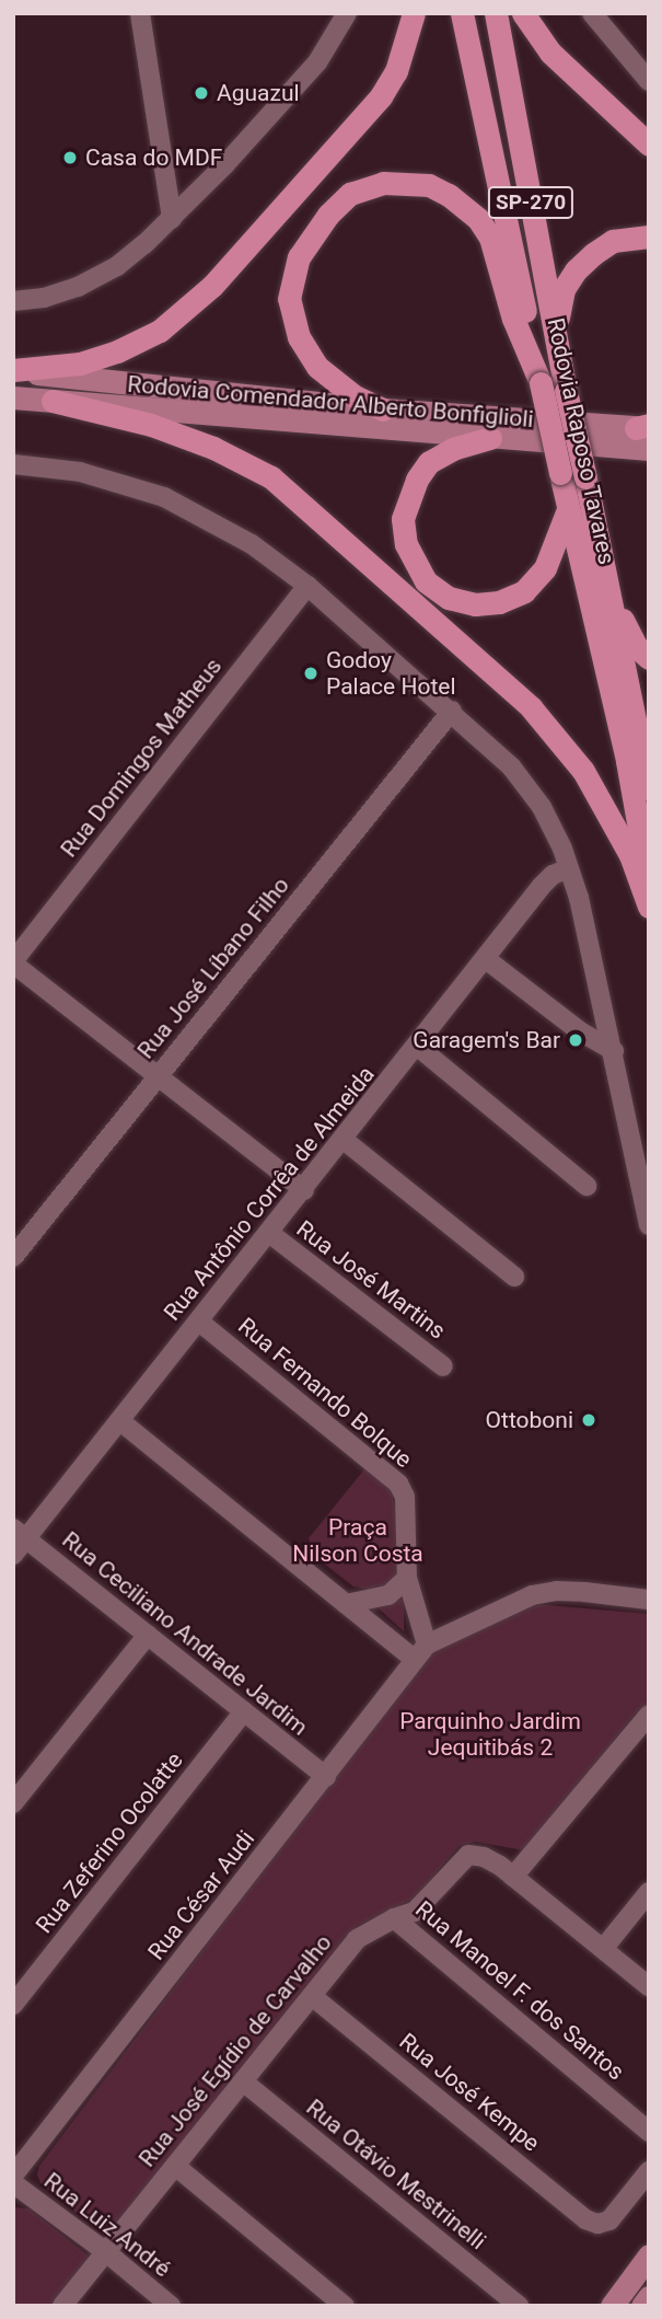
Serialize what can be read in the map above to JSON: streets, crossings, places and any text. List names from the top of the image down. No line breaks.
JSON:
{"streets":{"highway":["SP-270","Rodovia Raposo Tavares"],"main road":["Rodovia Comendador Alberto Bonfiglioli"],"street":["Rua Domingos Matheus","Rua José Líbano Filho","Rua Antônio Corrêa de Almeida","Rua José Martins","Rua Fernando Bolque","Rua Ceciliano Andrade Jardim","Rua Zeferino Ocolatte","Rua César Audi","Rua Manoel F. dos Santos","Rua José Egídio de Carvalho","Rua José Kempe","Rua Otávio Mestrinelli","Rua Luiz André"]},"crossings":[["Rua Antônio Corrêa de Almeida","Rua José Martins"],["Rua Antônio Corrêa de Almeida","Rua Fernando Bolque"],["Rua Antônio Corrêa de Almeida","Rua Ceciliano Andrade Jardim"],["Rua Fernando Bolque","Rua César Audi"],["Rua Ceciliano Andrade Jardim","Rua Zeferino Ocolatte"],["Rua Ceciliano Andrade Jardim","Rua César Audi"],["Rua Manoel F. dos Santos","Rua José Egídio de Carvalho"],["Rua José Egídio de Carvalho","Rua José Kempe"],["Rua José Egídio de Carvalho","Rua Otávio Mestrinelli"],["Rua José Egídio de Carvalho","Rua Luiz André"]],"parks":["Praça Nilson Costa","Parquinho Jardim Jequitibás 2"],"places":["Aguazul","Casa do MDF","Godoy Palace Hotel","Garagem's Bar","Ottoboni"]}
